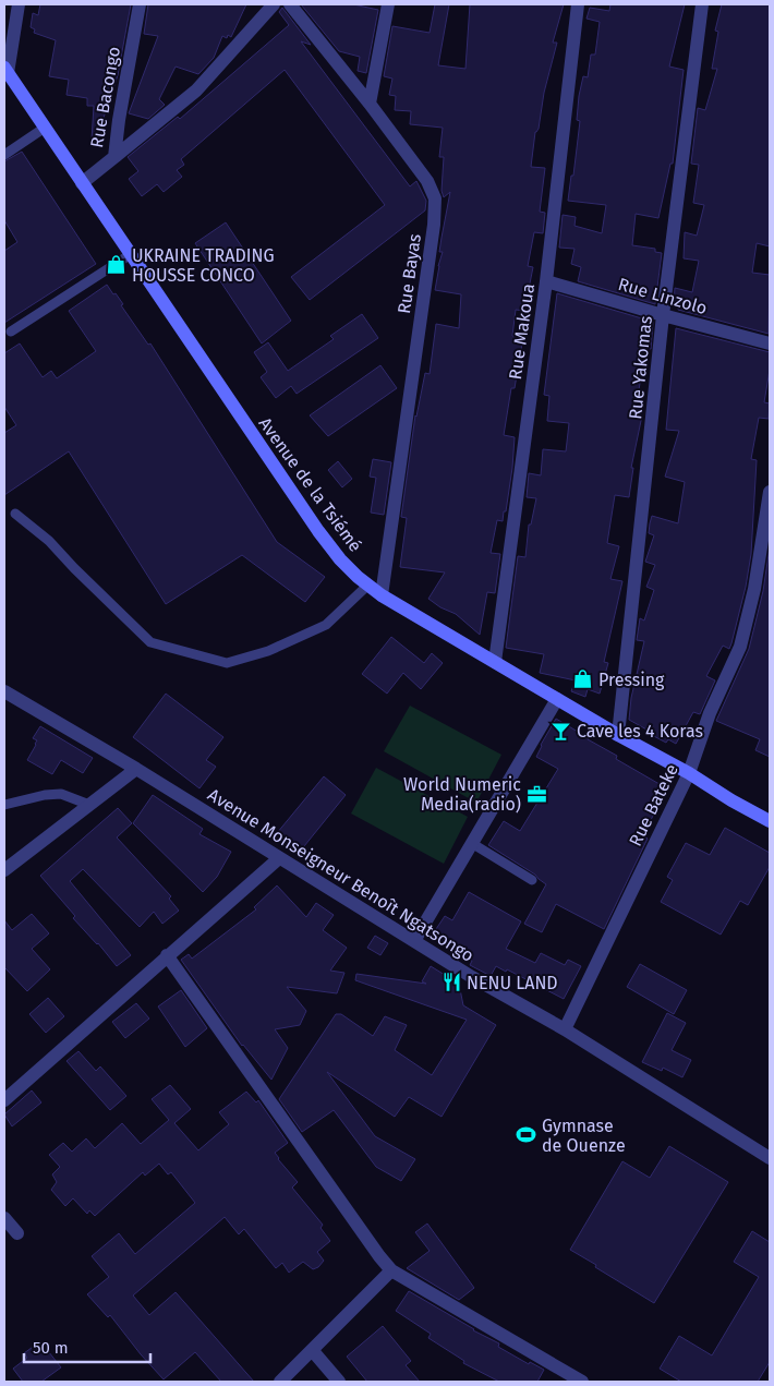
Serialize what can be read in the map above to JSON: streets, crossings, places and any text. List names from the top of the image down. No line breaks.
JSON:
{"streets":{"main road":["Avenue de la Tsiémé"],"street":["Rue Bacongo","Rue Bayas","Rue Linzolo","Rue Makoua","Rue Yakomas","Rue Bateke","Avenue Monseigneur Benoît Ngatsongo"]},"crossings":[["Rue Bacongo","Avenue de la Tsiémé"],["Rue Bayas","Avenue de la Tsiémé"],["Rue Linzolo","Rue Makoua"],["Rue Linzolo","Rue Yakomas"],["Rue Makoua","Avenue de la Tsiémé"],["Rue Yakomas","Avenue de la Tsiémé"],["Avenue de la Tsiémé","Rue Bateke"],["Rue Bateke","Avenue Monseigneur Benoît Ngatsongo"]],"places":{"shop":["UKRAINE TRADING HOUSSE CONCO","Pressing"],"bar":["Cave les 4 Koras"],"office":["World Numeric Media(radio)"],"restaurant":["NENU LAND"],"sports":["Gymnase de Ouenze"]},"scale_bar":"50 m"}
